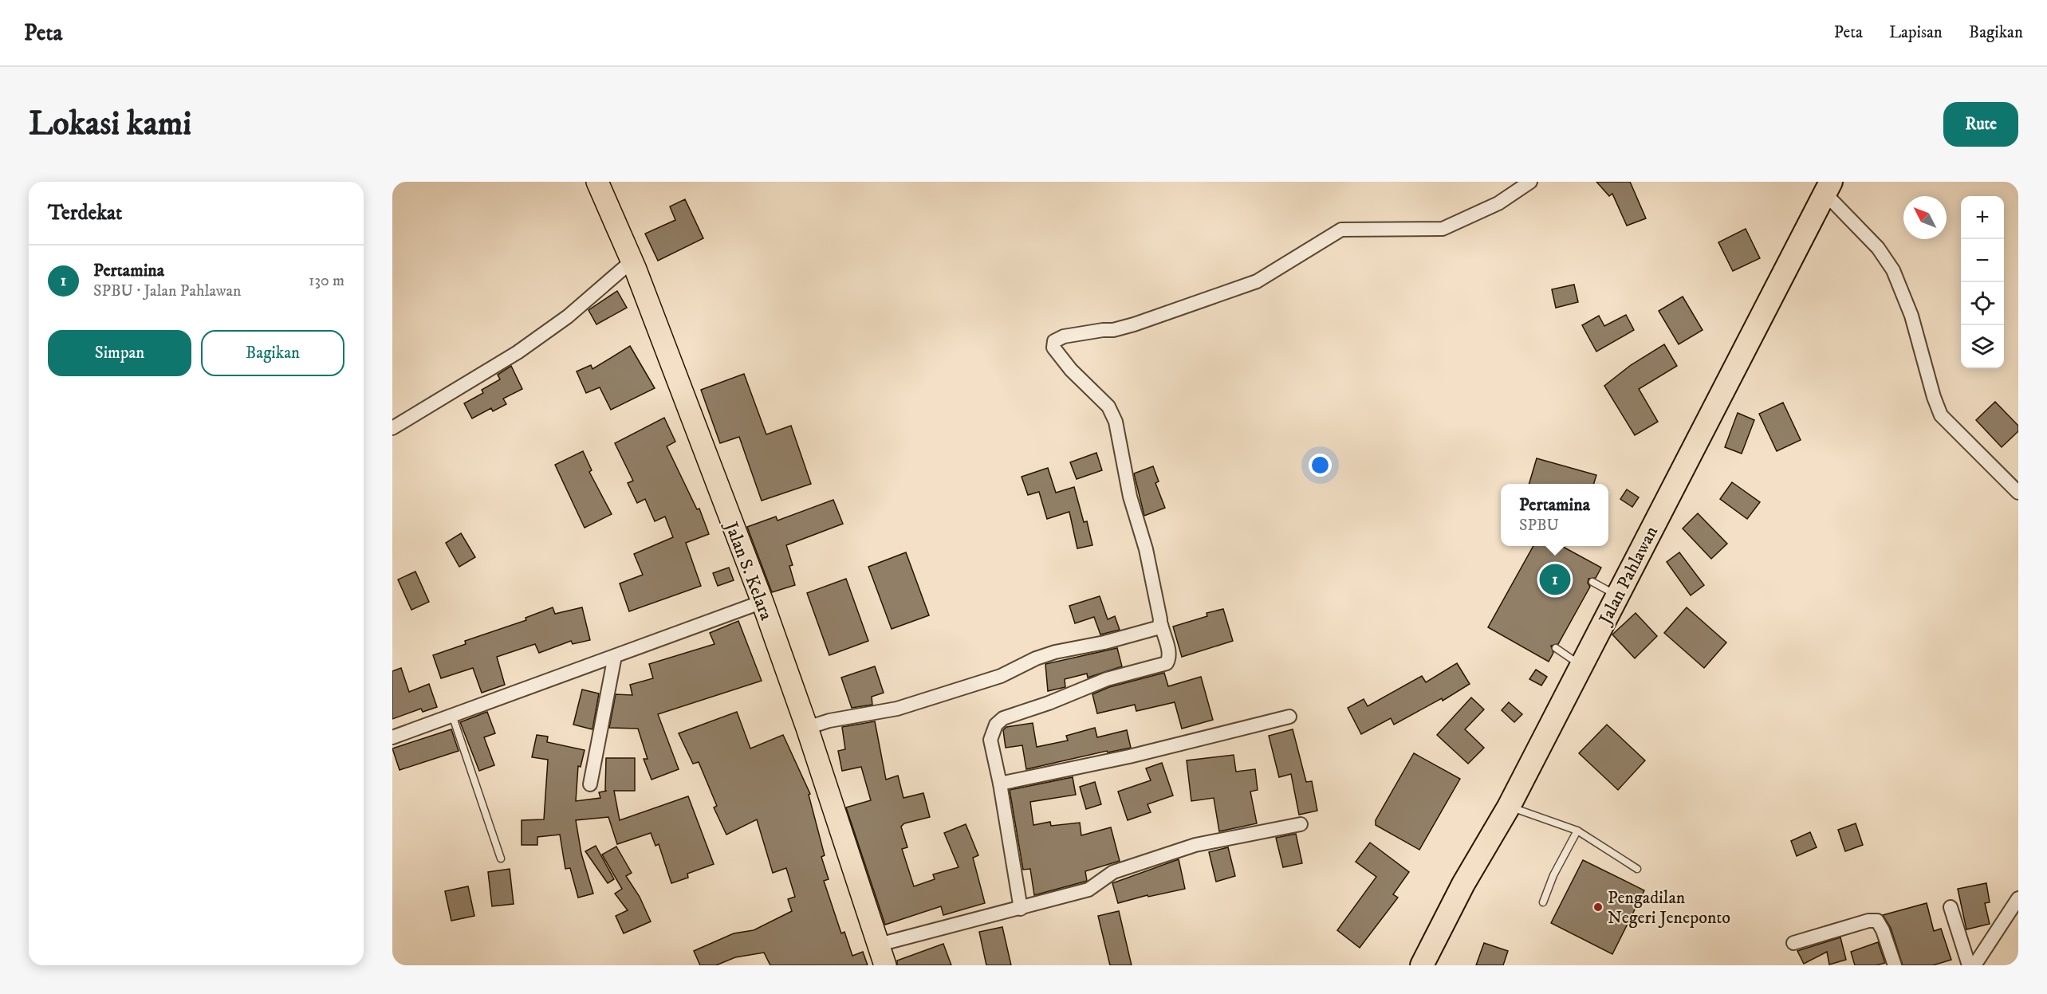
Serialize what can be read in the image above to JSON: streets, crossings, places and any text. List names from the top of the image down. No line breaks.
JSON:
{"streets":{"highway":["Jalan Pahlawan"],"main road":["Jalan S. Kelara"]},"places":["Pengadilan Negeri Jeneponto"],"north":"top left","page":{"header":"Peta","nav":["Peta","Lapisan","Bagikan"],"buttons":["Rute",["Simpan","Bagikan"]],"title":"Lokasi kami","heading":"Terdekat","map_buttons":["+","−"],"list":[{"mark":"1","name":"Pertamina","note":"SPBU · Jalan Pahlawan","value":"130 m"}],"popup":["Pertamina","SPBU"],"pins":"1"}}
